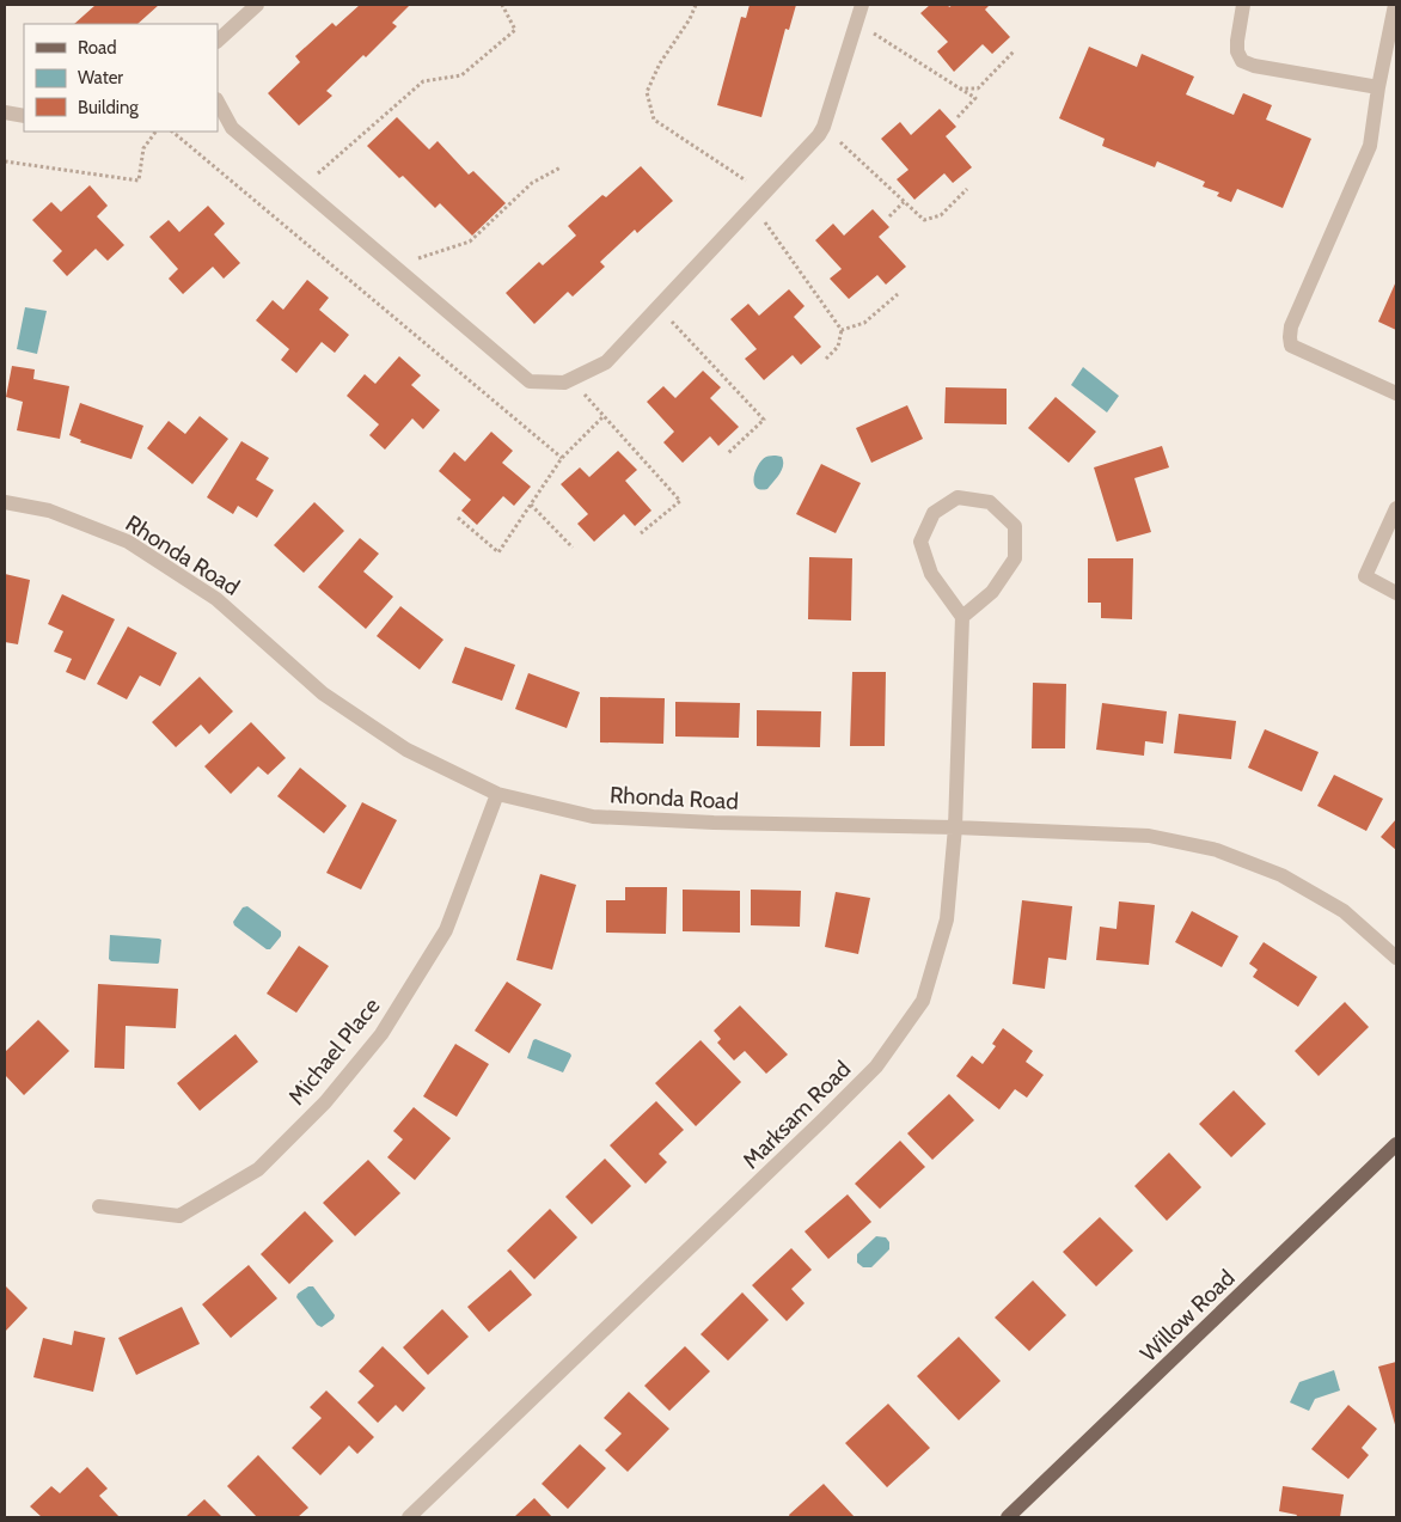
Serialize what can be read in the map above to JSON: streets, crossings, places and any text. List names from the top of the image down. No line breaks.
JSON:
{"streets":{"main road":["Willow Road"],"street":["Rhonda Road","Michael Place","Marksam Road"]},"crossings":[["Rhonda Road","Michael Place"],["Rhonda Road","Marksam Road"]],"legend":["Road","Water","Building"]}
